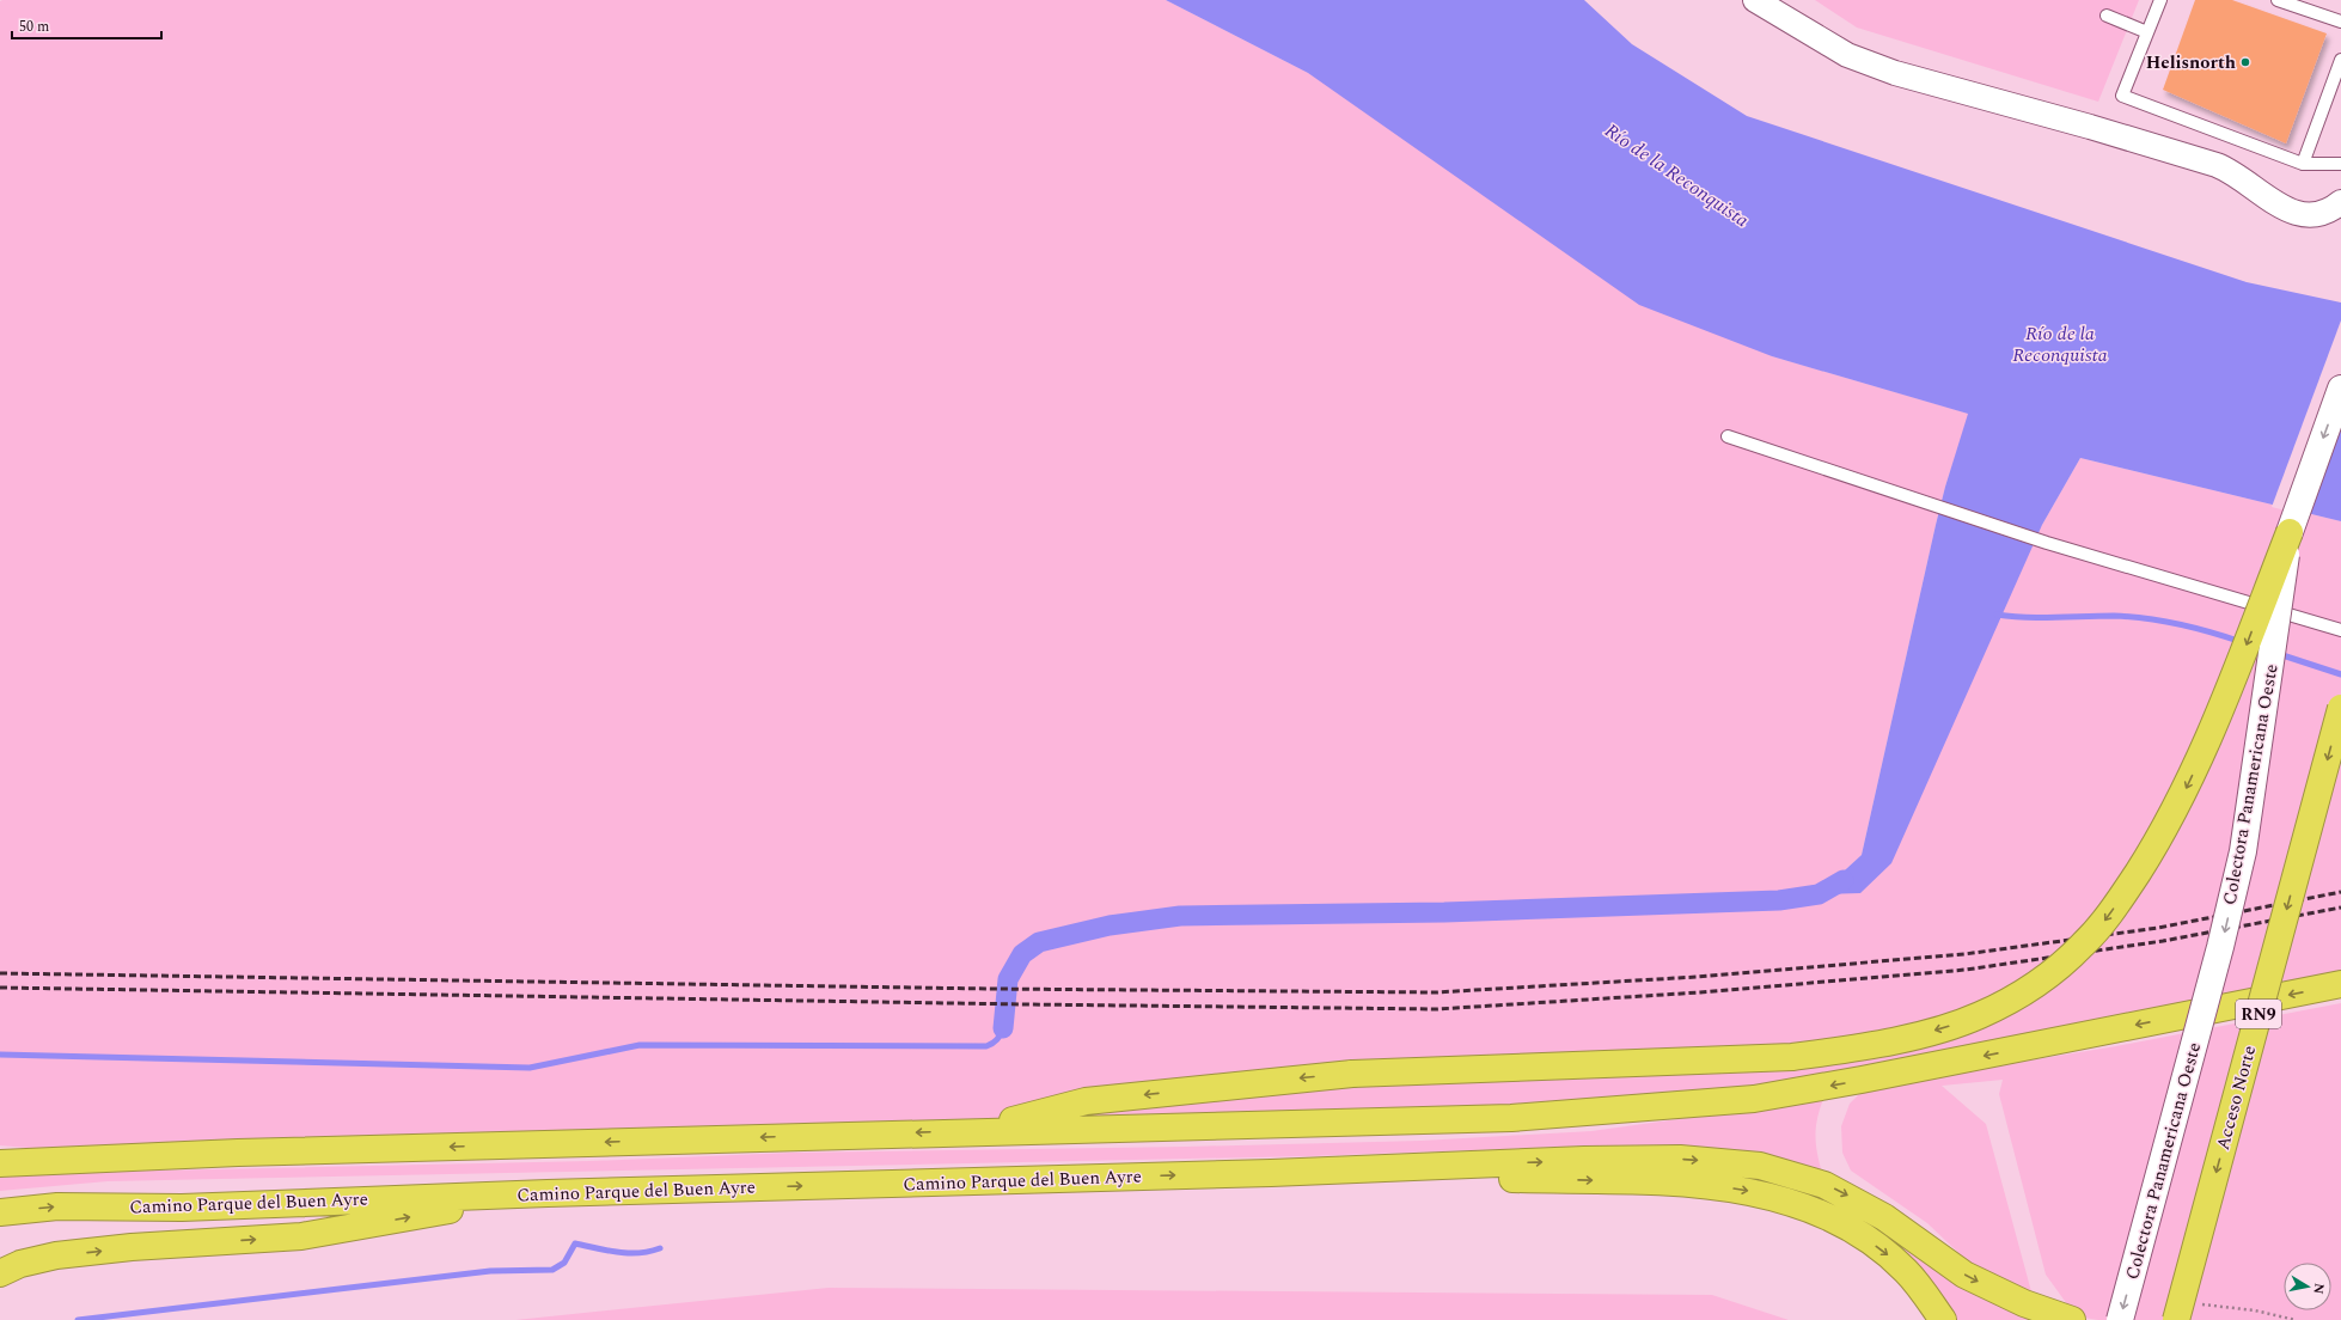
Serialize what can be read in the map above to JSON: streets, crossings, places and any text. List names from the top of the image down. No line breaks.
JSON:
{"streets":{"highway":["RN9","Acceso Norte","Camino Parque del Buen Ayre"],"main road":["Colectora Panamericana Oeste"]},"one_way":["Colectora Panamericana Oeste","Acceso Norte"],"water":["Río de la Reconquista"],"places":["Helisnorth"],"scale_bar":"50 m","north":"right"}
